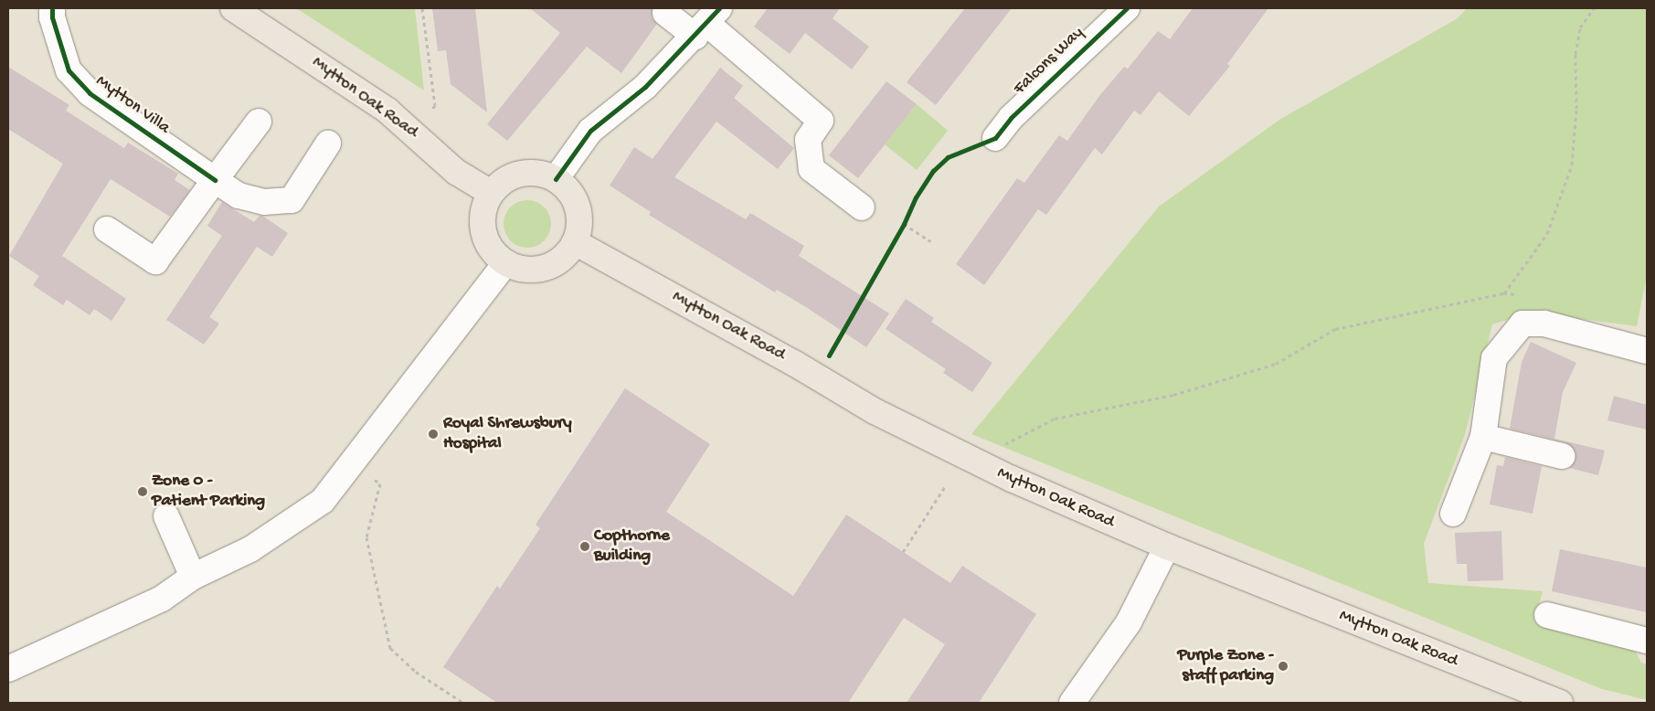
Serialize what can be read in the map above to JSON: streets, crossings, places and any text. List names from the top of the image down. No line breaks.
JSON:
{"streets":{"main road":["Mytton Oak Road"],"street":["Falcons Way","Mytton Villa"]},"places":["Royal Shrewsbury Hospital","Zone 0 - Patient Parking","Copthorne Building","Purple Zone - staff parking"]}
